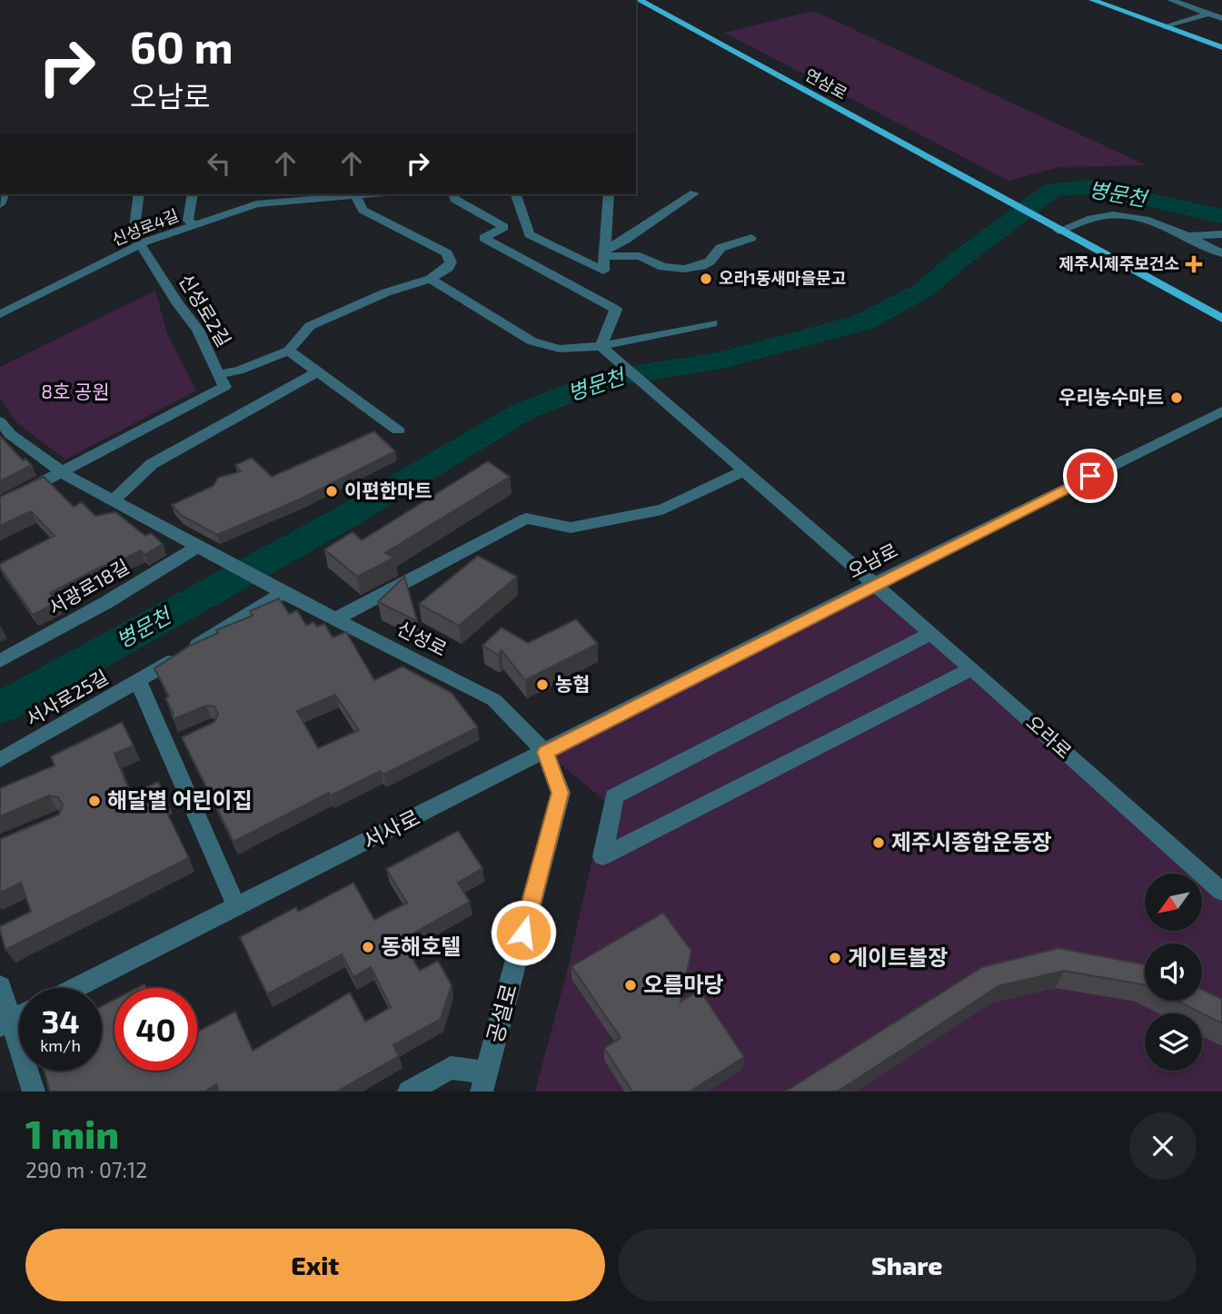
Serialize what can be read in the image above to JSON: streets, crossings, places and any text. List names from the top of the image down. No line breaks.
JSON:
{"streets":{"main road":["연삼로"],"street":["신성로4길","신성로2길","오남로","서광로18길","신성로","서사로25길","오라로","서사로","공설로"]},"crossings":[["신성로4길","신성로2길"],["오남로","신성로"],["오남로","오라로"],["오남로","서사로"],["오남로","공설로"],["서광로18길","신성로"],["신성로","서사로25길"],["신성로","서사로"],["신성로","공설로"],["서사로","공설로"]],"water":["병문천"],"parks":["8호 공원"],"places":{"health":["제주시제주보건소"],"other":["오라1동새마을문고","우리농수마트","이편한마트","농협","해달별 어린이집","제주시종합운동장","동해호텔","게이트볼장","오름마당"]},"north":"bottom left","page":{"turn":["60 m","오남로"],"speed":"34 km/h","limit":"40","heading":["1 min","290 m · 07:12"],"buttons":["Exit","Share"]}}
